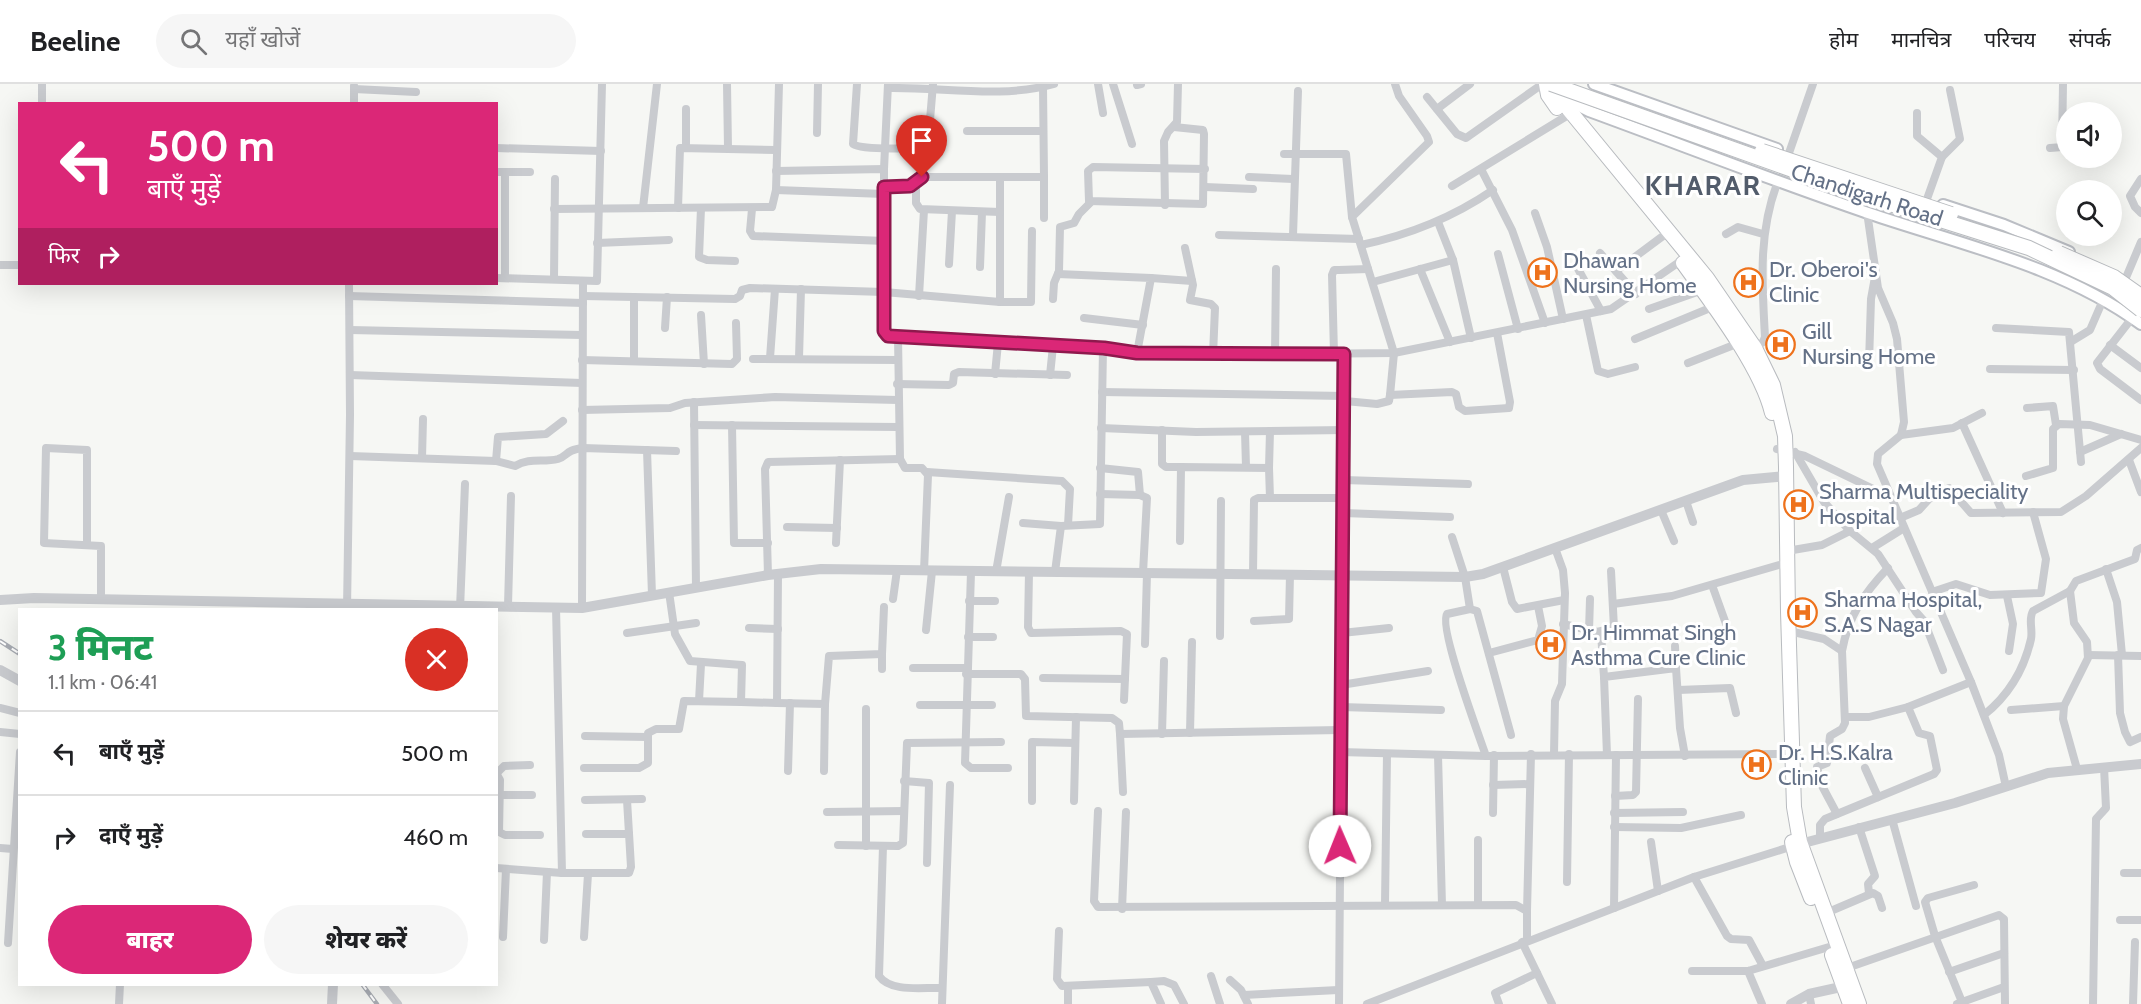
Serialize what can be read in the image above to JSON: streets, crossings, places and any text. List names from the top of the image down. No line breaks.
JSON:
{"streets":{"highway":["Chandigarh Road"]},"districts":["KHARAR"],"places":{"hospital":["Dhawan Nursing Home","Dr. Oberoi's Clinic","Gill Nursing Home","Sharma Multispeciality Hospital","Sharma Hospital, S.A.S Nagar","Dr. Himmat Singh Asthma Cure Clinic","Dr. H.S.Kalra Clinic"]},"page":{"header":"Beeline","search":"यहाँ खोजें","nav":["होम","मानचित्र","परिचय","संपर्क"],"turn":["500 m","बाएँ मुड़ें"],"then":"फिर","heading":["3 मिनट","1.1 km · 06:41"],"list":[{"name":"बाएँ मुड़ें","value":"500 m"},{"name":"दाएँ मुड़ें","value":"460 m"}],"buttons":["बाहर","शेयर करें"]}}
